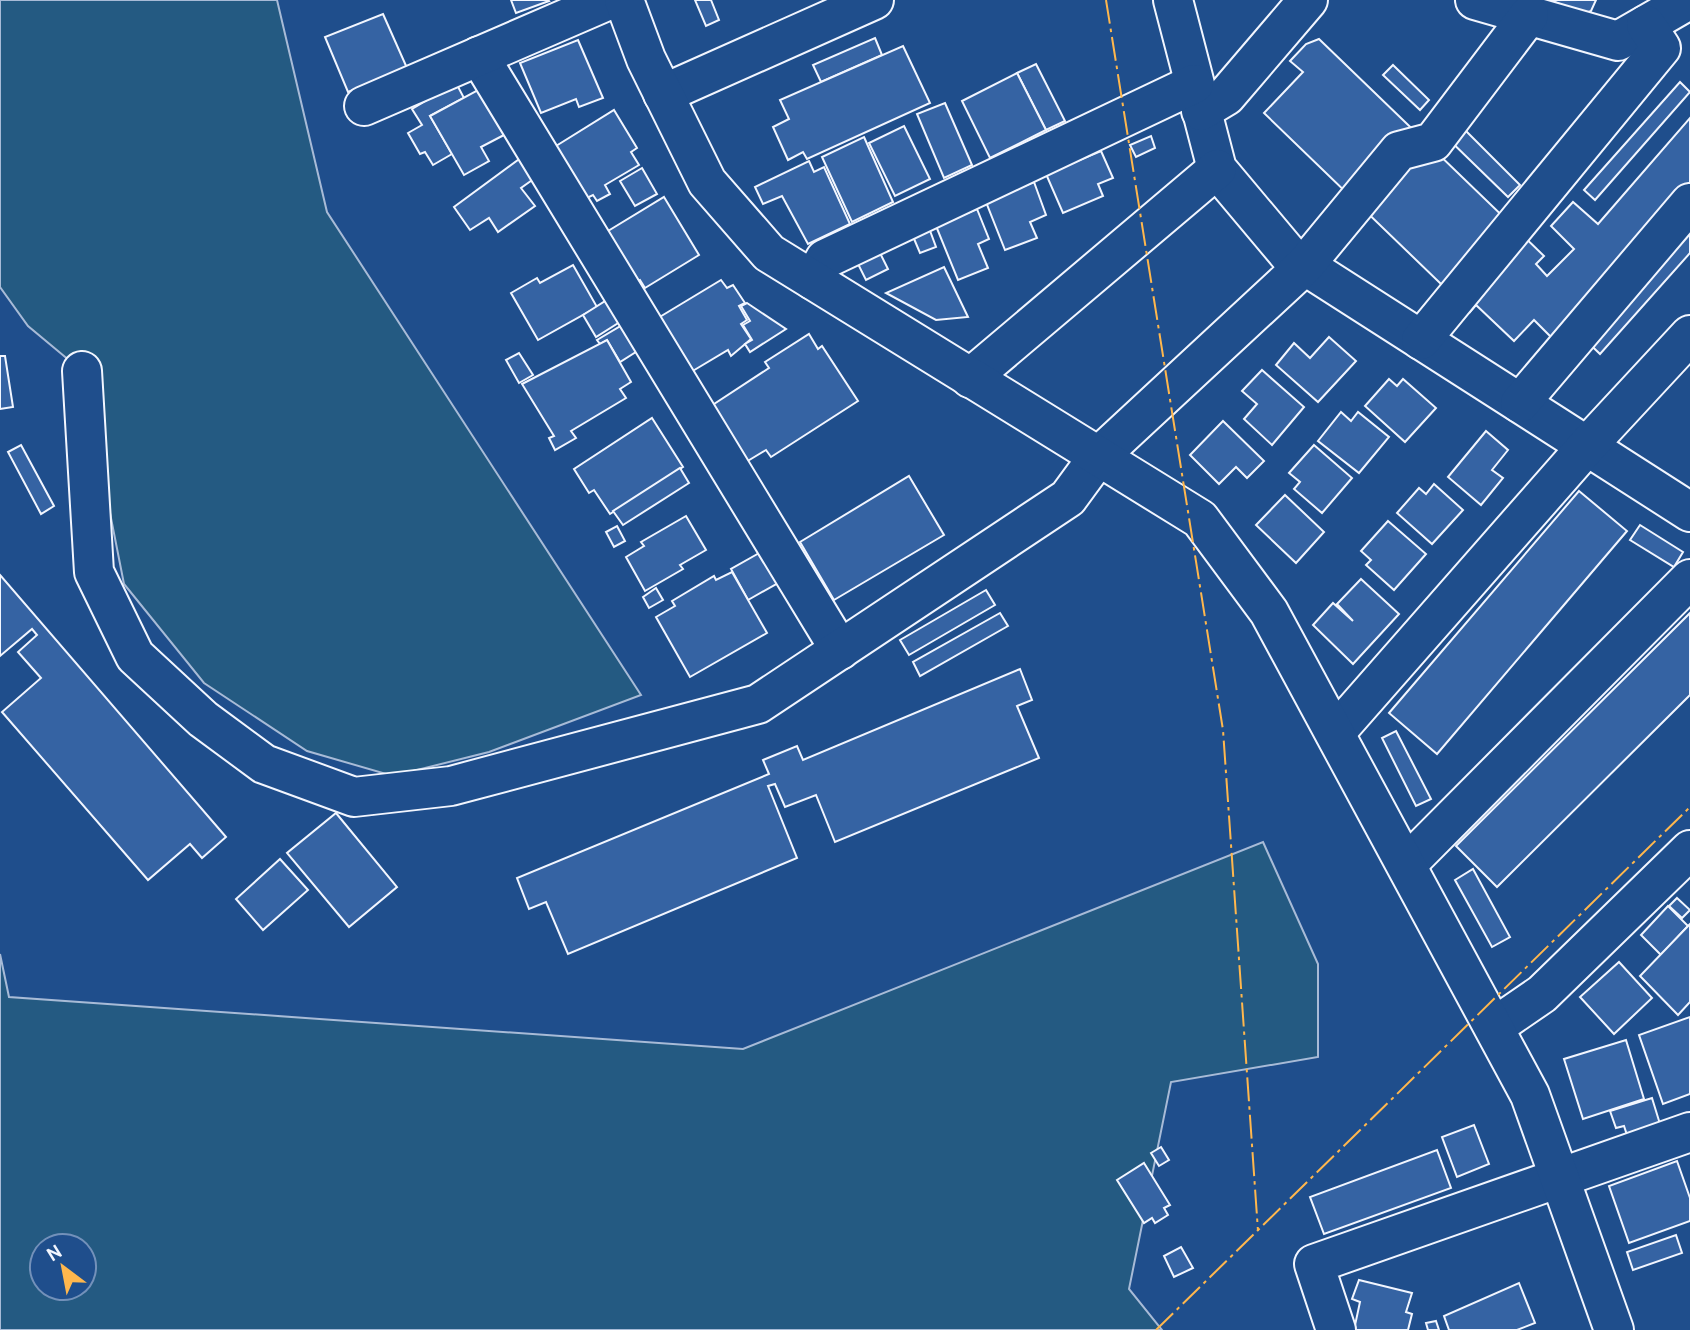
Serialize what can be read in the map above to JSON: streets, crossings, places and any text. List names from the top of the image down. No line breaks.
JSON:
{"north":"top left"}
